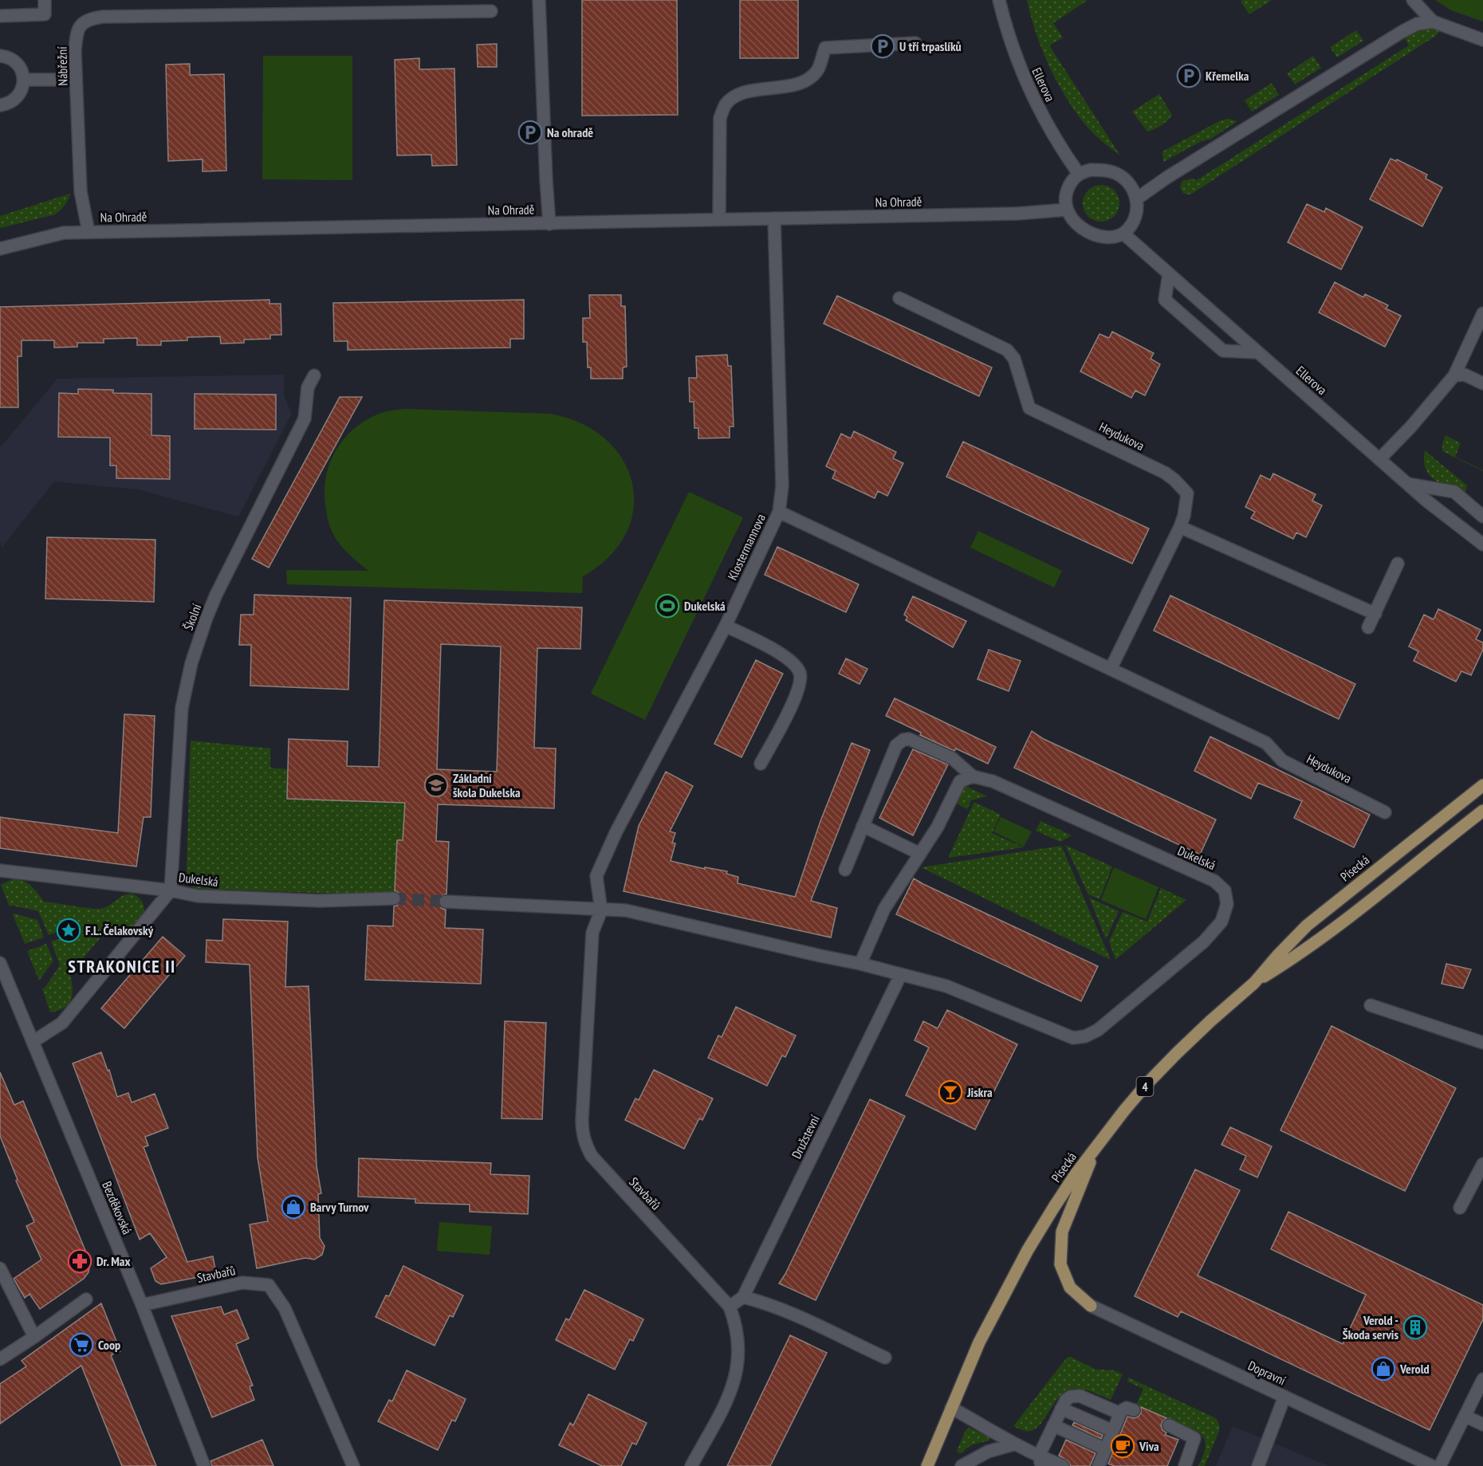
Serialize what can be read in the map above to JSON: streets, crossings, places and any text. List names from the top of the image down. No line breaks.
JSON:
{"streets":{"main road":["Písecká","4"],"street":["Nábřežní","Ellerova","Na Ohradě","Heydukova","Klostermannova","Školní","Dukelská","Družstevní","Stavbařů","Bezděkovská","Dopravní"]},"crossings":[["Nábřežní","Na Ohradě"],["Ellerova","Na Ohradě"],["Na Ohradě","Klostermannova"],["Heydukova","Klostermannova"],["Klostermannova","Dukelská"],["Klostermannova","Stavbařů"],["Školní","Dukelská"],["Dukelská","Družstevní"],["Dukelská","Stavbařů"],["Písecká","4"],["Družstevní","Stavbařů"],["Stavbařů","Bezděkovská"]],"districts":["STRAKONICE II"],"places":{"parking":["U tří trpaslíků","Křemelka","Na ohradě"],"sports":["Dukelská"],"school or university":["Základní škola Dukelska"],"place":["F.L. Čelakovský"],"bar":["Jiskra"],"shop":["Barvy Turnov","Verold"],"pharmacy":["Dr. Max"],"building":["Verold - Škoda servis"],"supermarket":["Coop"],"cafe":["Viva"]}}
